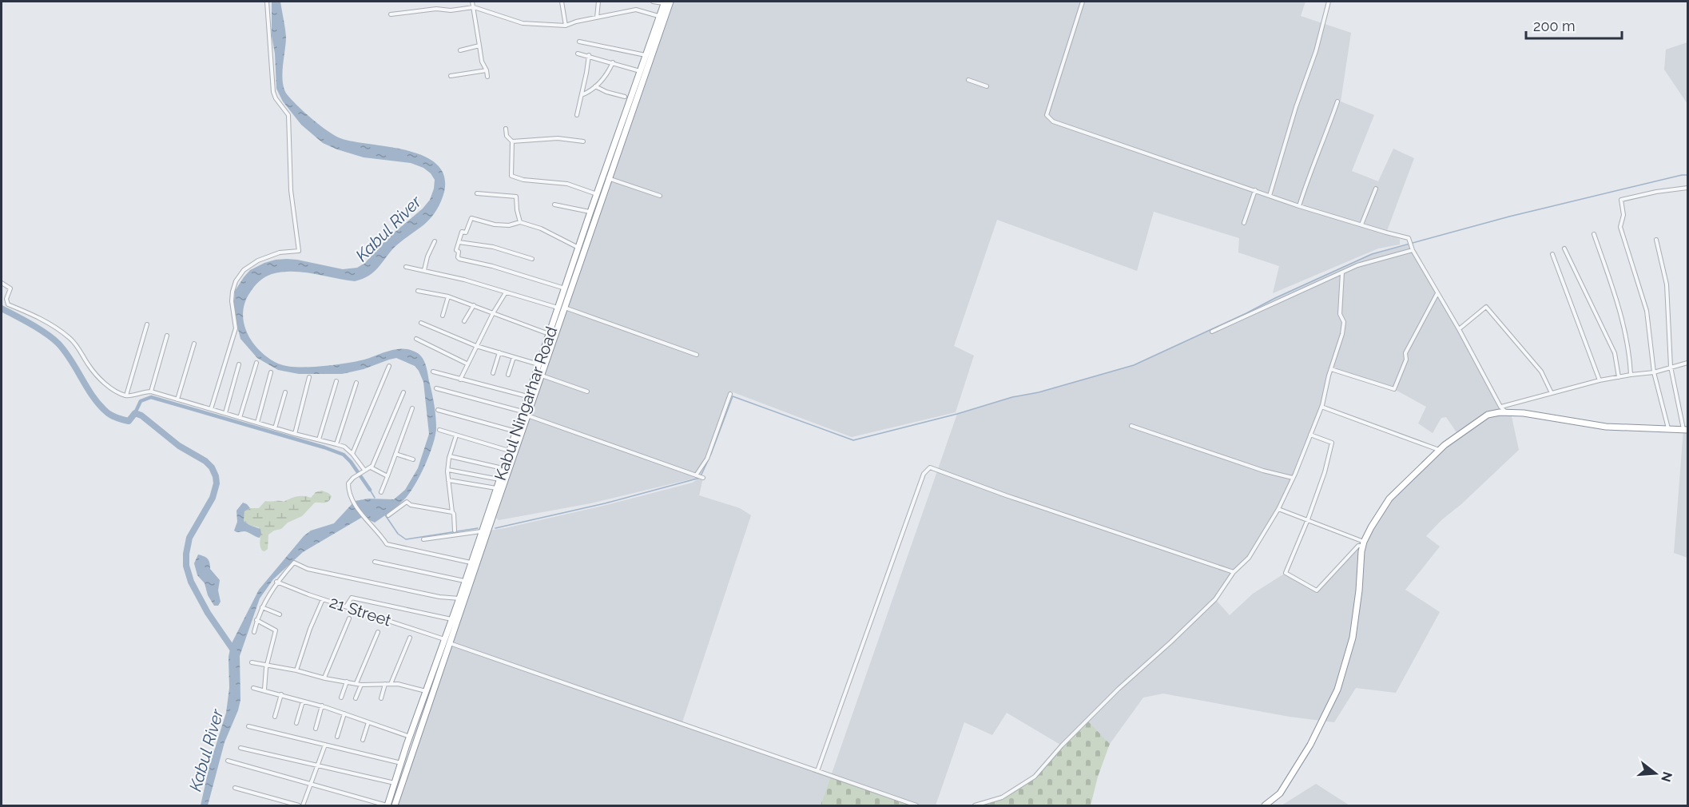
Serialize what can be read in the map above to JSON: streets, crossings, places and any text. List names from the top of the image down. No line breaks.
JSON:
{"streets":{"highway":["Kabul Ningarhar Road"],"street":["21 Street"]},"crossings":[["Kabul Ningarhar Road","21 Street"]],"water":["Kabul River"],"scale_bar":"200 m","north":"right"}
